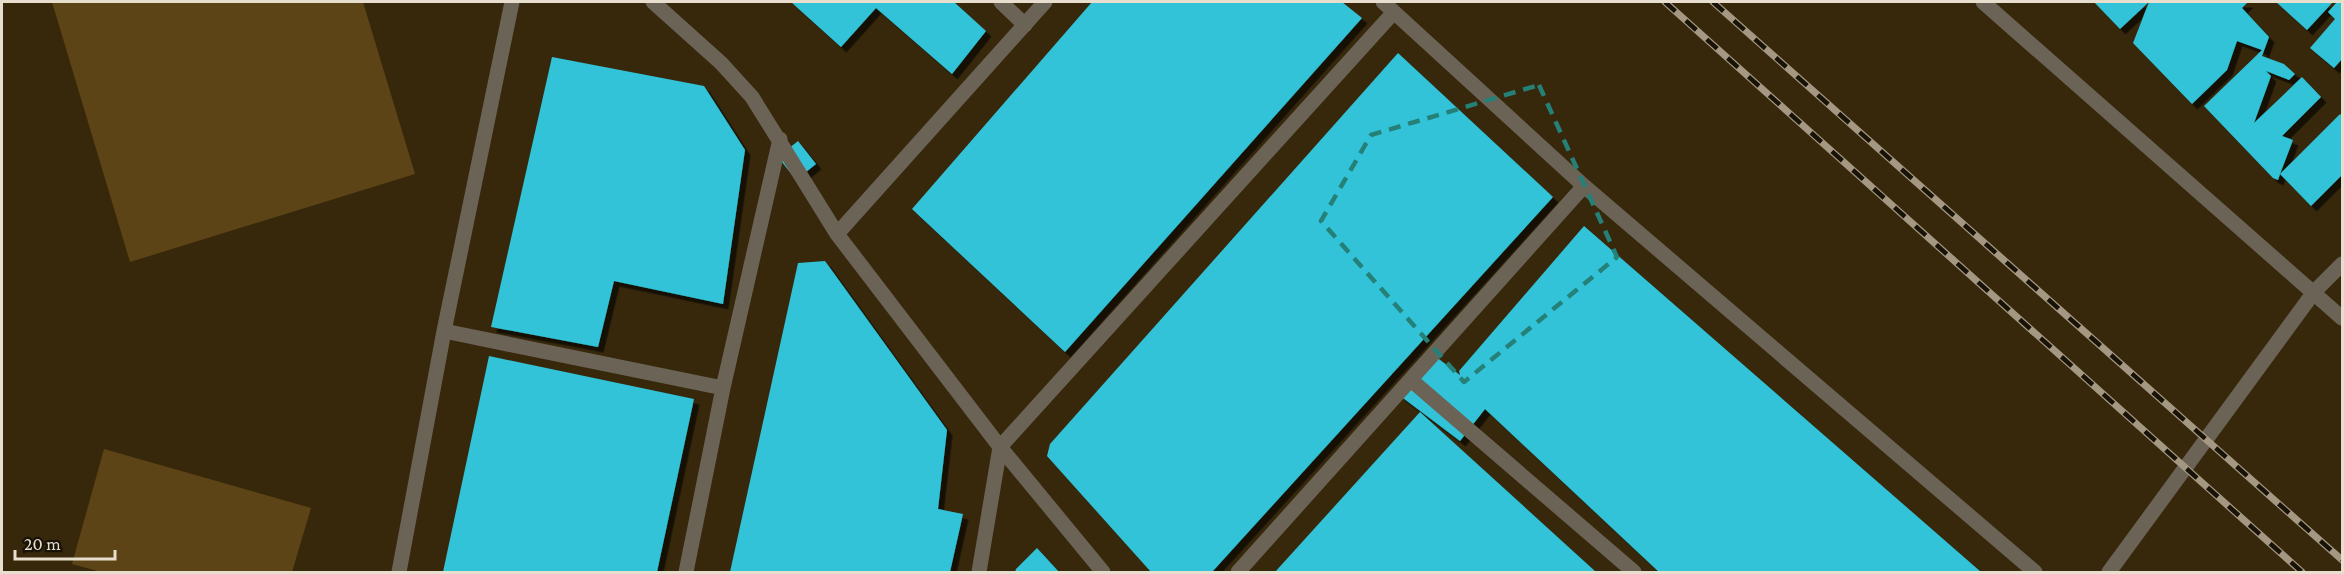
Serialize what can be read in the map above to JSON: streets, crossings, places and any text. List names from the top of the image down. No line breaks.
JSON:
{"scale_bar":"20 m"}
